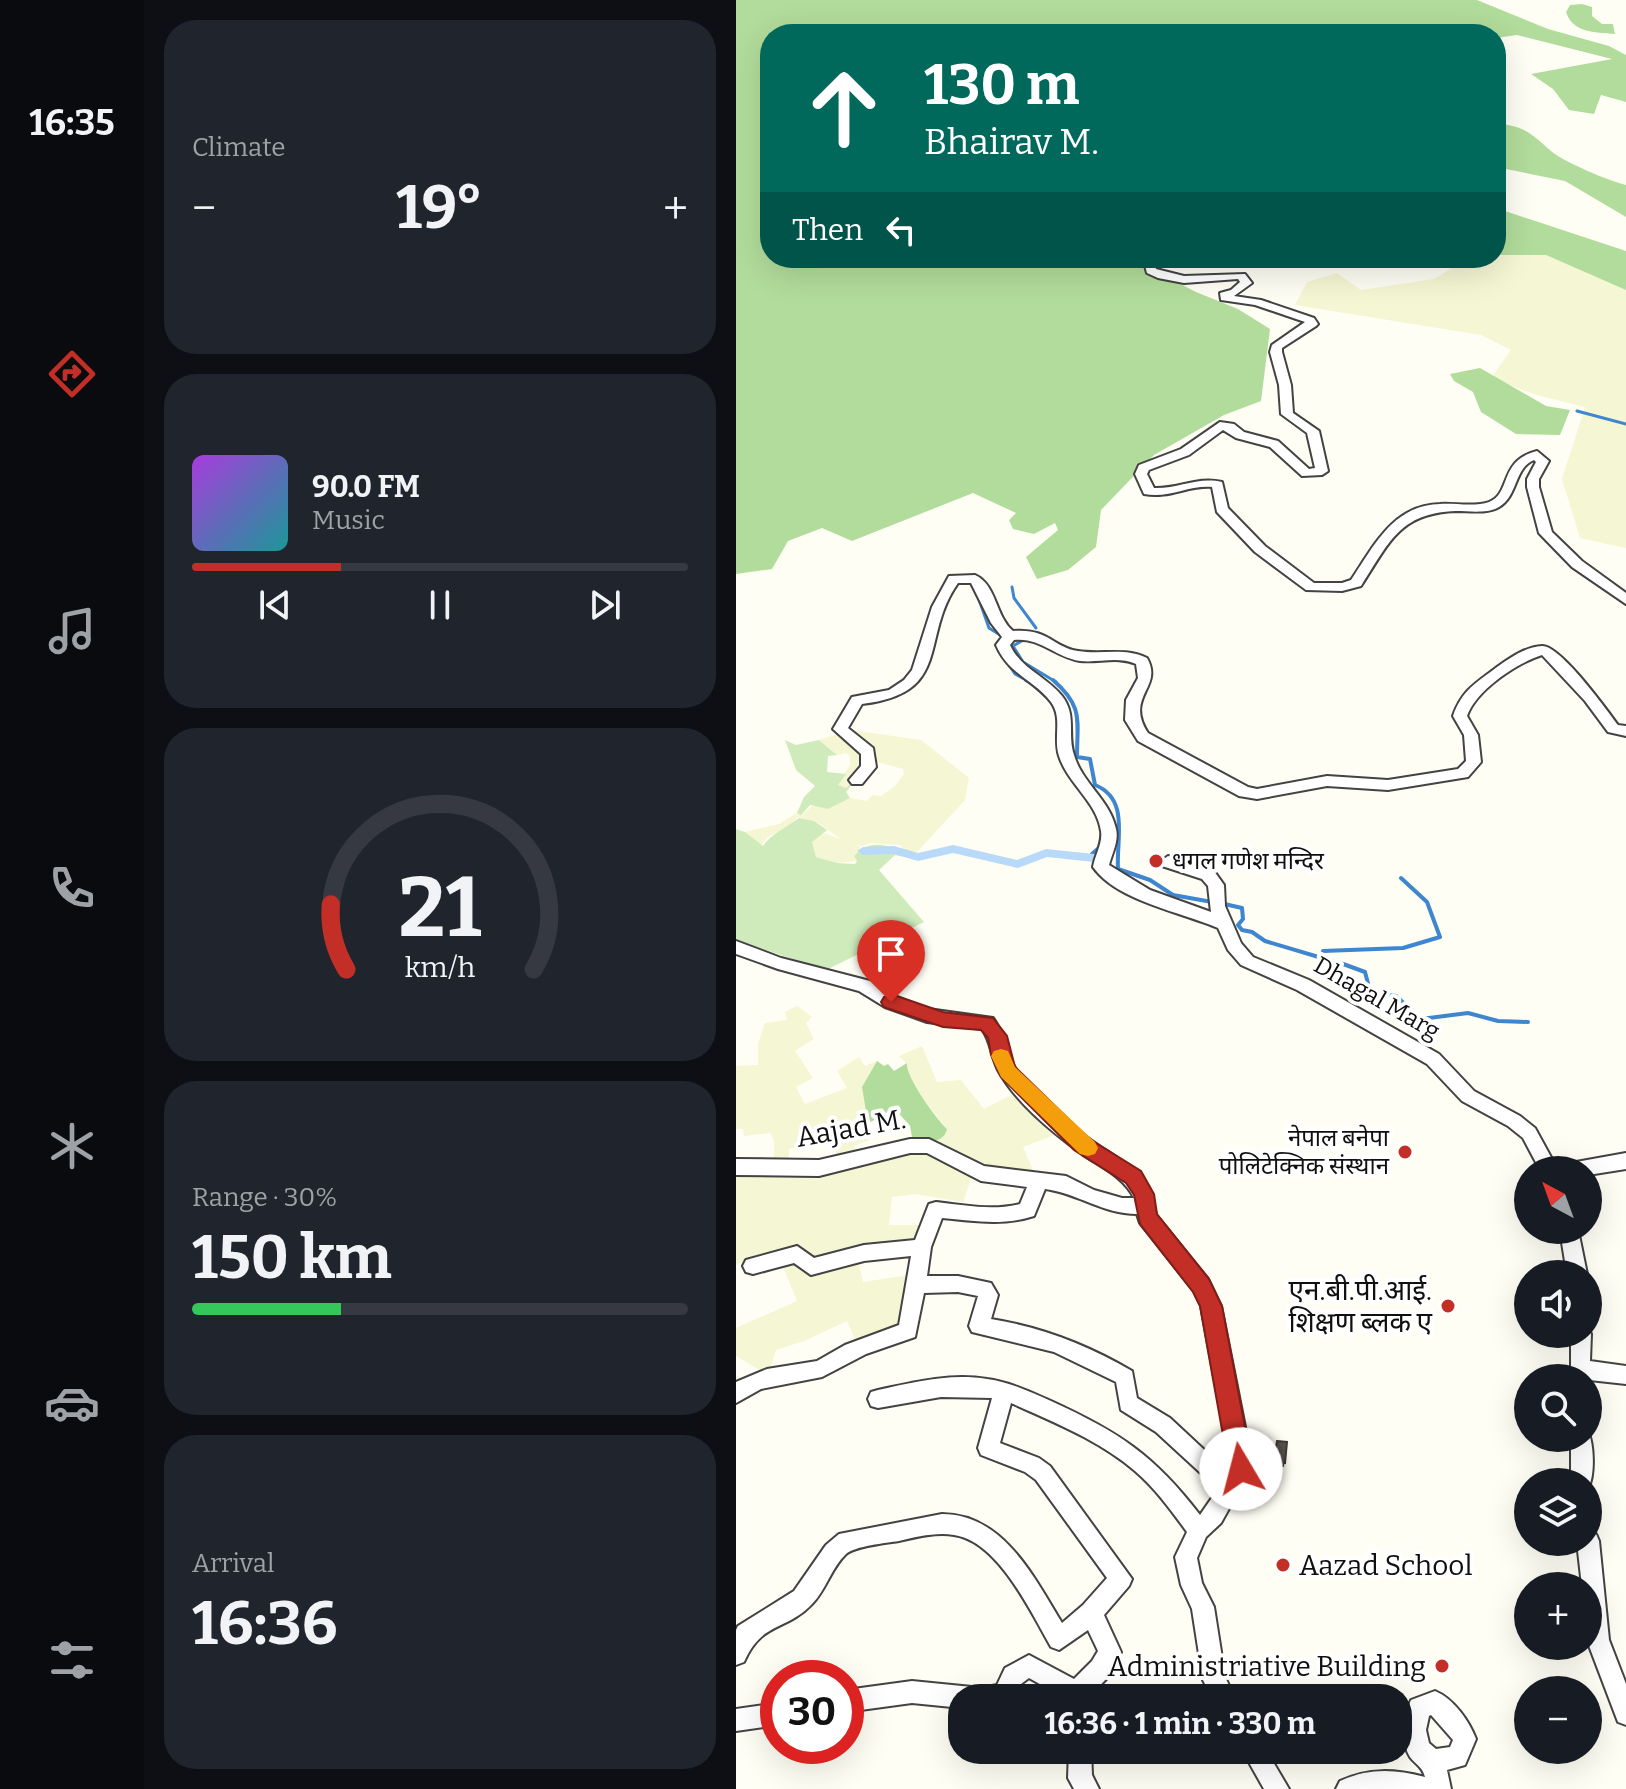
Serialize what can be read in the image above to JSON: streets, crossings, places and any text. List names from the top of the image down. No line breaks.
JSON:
{"streets":{"street":["Dhagal Marg","Aajad M."]},"places":["धगल गणेश मन्दिर","नेपाल बनेपा पोलिटेक्निक संस्थान","एन.बी.पी.आई. शिक्षण ब्लक ए","Aazad School","Administriative Building"],"north":"top left","page":{"tabs":"16:35","tile":["Climate",["Range · 30%","150 km"],["Arrival","16:36"]],"turn":["130 m","Bhairav M."],"heat":["−","19°","+"],"then":"Then","song":["90.0 FM","Music"],"map_buttons":["+","−"],"limit":"30","trip":"16:36 · 1 min · 330 m","gauge":["21","km/h"]}}
